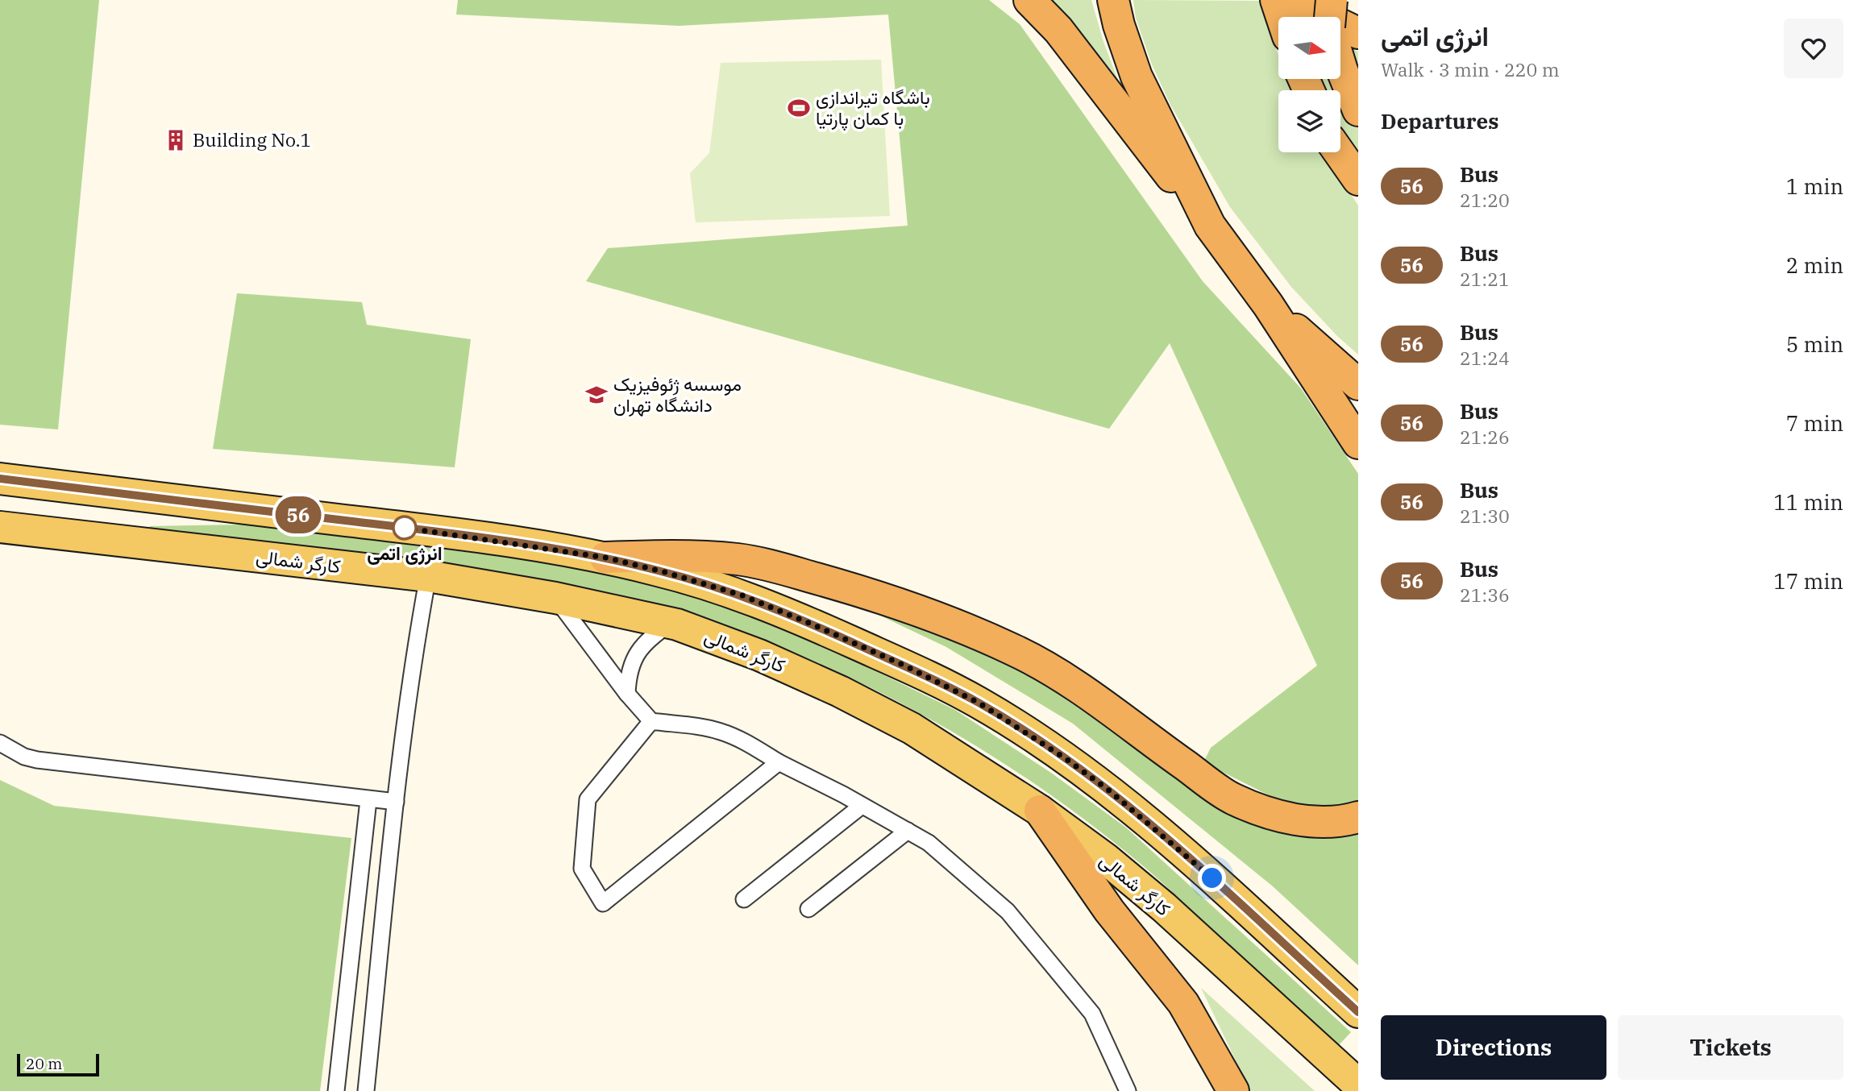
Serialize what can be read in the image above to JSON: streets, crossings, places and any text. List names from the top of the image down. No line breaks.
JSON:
{"streets":{"main road":["کارگر شمالی"]},"places":{"sports":["باشگاه تیراندازی با کمان پارتیا"],"building":["Building No.1"],"school or university":["موسسه ژئوفیزیک دانشگاه تهران"],"other":["انرژی اتمی"]},"lines":["bus line 56"],"scale_bar":"20 m","north":"right","page":{"on_map":"56","heading":[["انرژی اتمی","Walk · 3 min · 220 m"],"Departures"],"list":[{"mark":"56","name":"Bus","note":"21:20","value":"1 min"},{"mark":"56","name":"Bus","note":"21:21","value":"2 min"},{"mark":"56","name":"Bus","note":"21:24","value":"5 min"},{"mark":"56","name":"Bus","note":"21:26","value":"7 min"},{"mark":"56","name":"Bus","note":"21:30","value":"11 min"},{"mark":"56","name":"Bus","note":"21:36","value":"17 min"}],"buttons":["Directions","Tickets"],"scale":"20 m"}}
